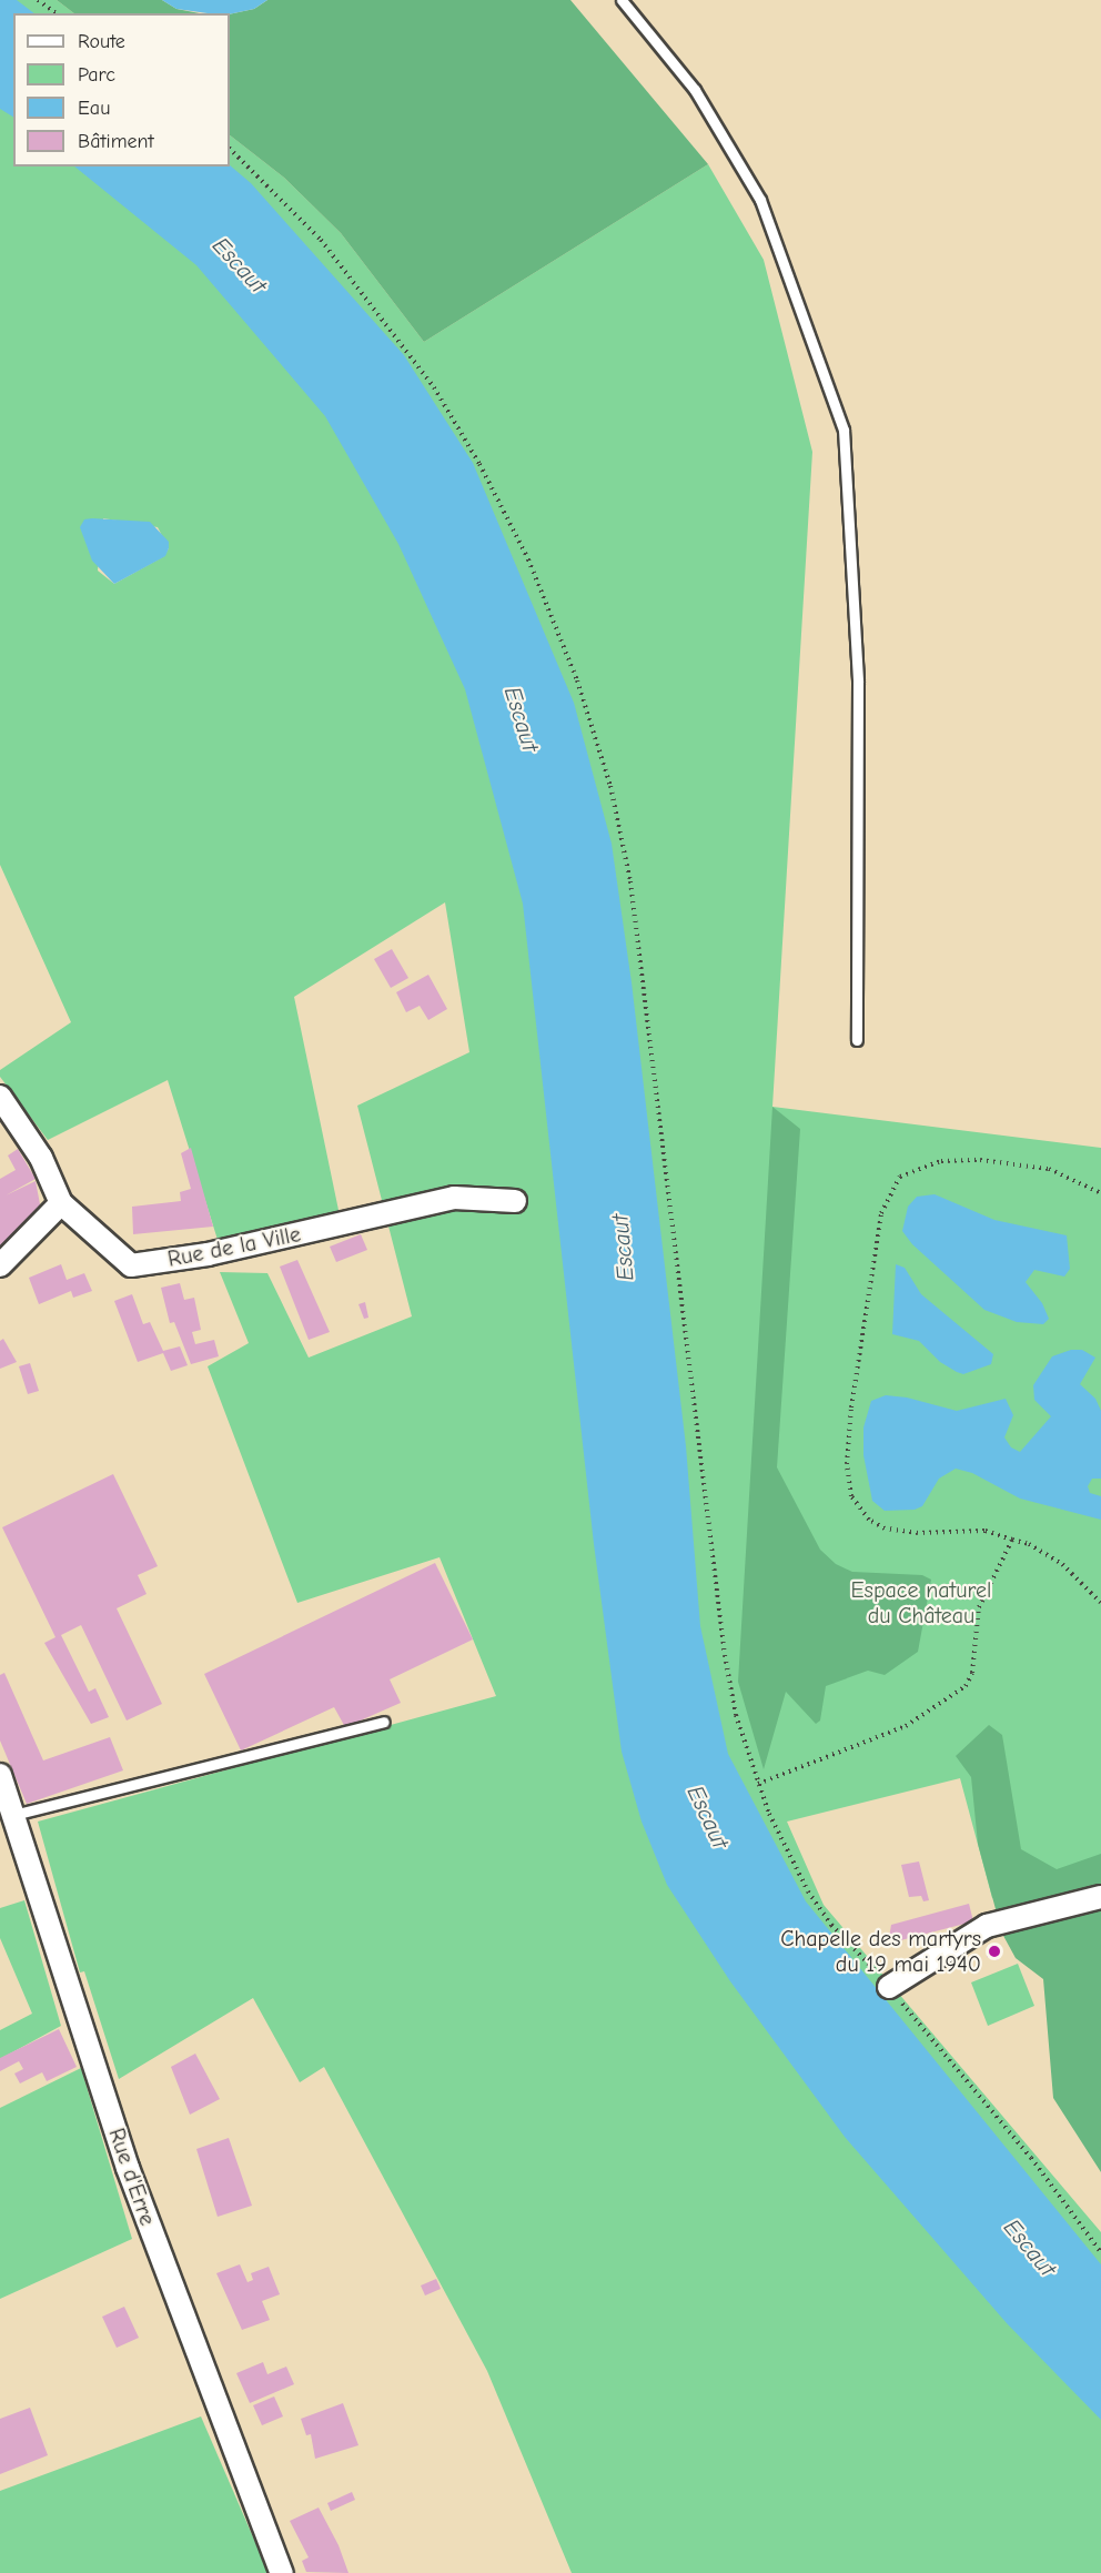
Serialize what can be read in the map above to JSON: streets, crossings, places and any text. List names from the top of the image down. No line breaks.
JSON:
{"streets":{"street":["Rue de la Ville","Rue d'Erre"]},"water":["Escaut"],"parks":["Espace naturel du Château"],"places":["Chapelle des martyrs du 19 mai 1940"],"legend":["Route","Parc","Eau","Bâtiment"]}
